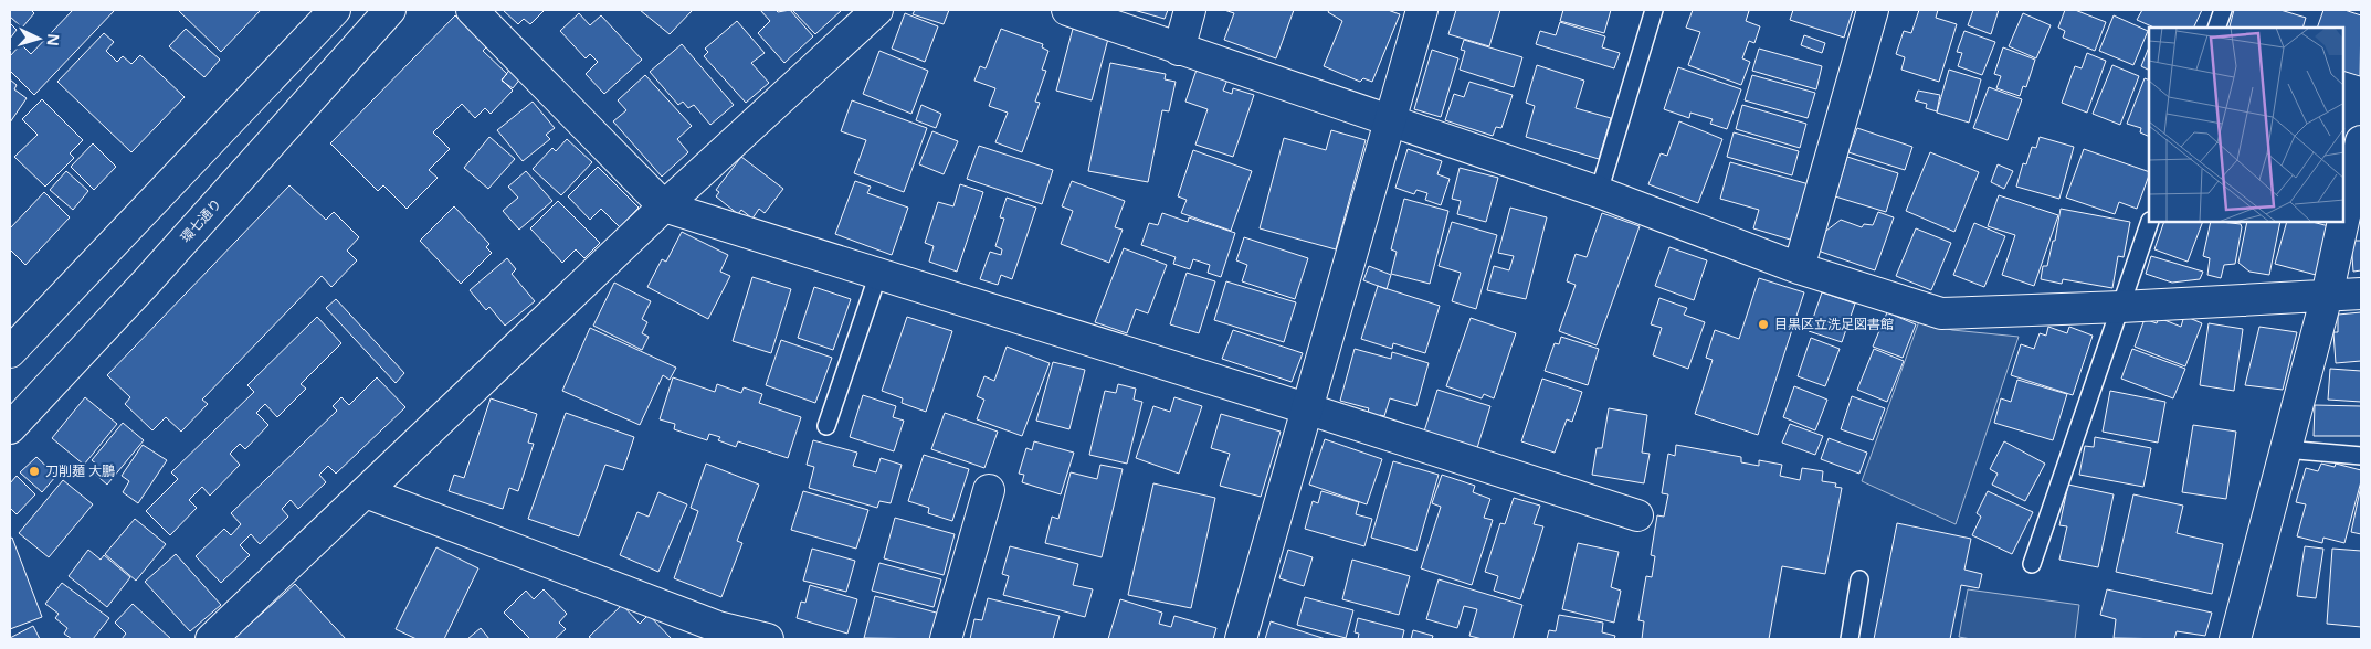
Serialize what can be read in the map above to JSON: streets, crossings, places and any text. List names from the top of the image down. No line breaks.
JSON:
{"streets":{"street":["環七通り"]},"places":["目黒区立洗足図書館","刀削麺 大鵬"],"north":"right"}
